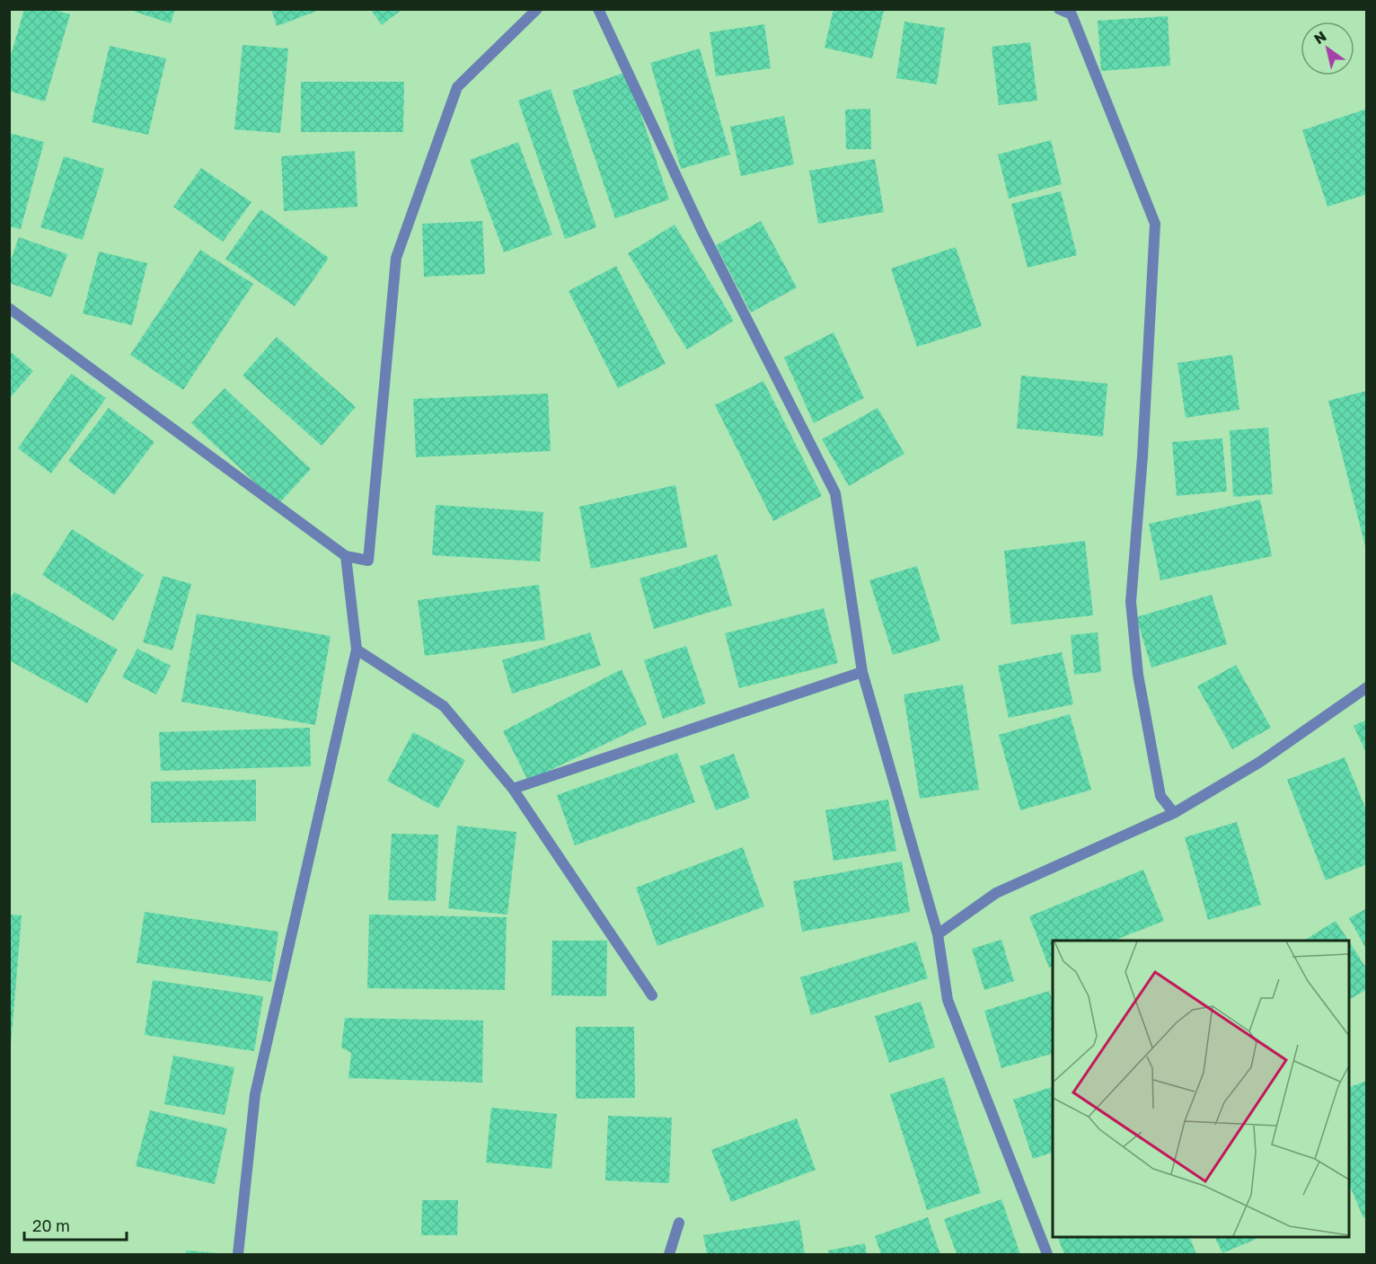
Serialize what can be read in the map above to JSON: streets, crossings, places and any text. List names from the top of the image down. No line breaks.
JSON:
{"scale_bar":"20 m","north":"top left"}
